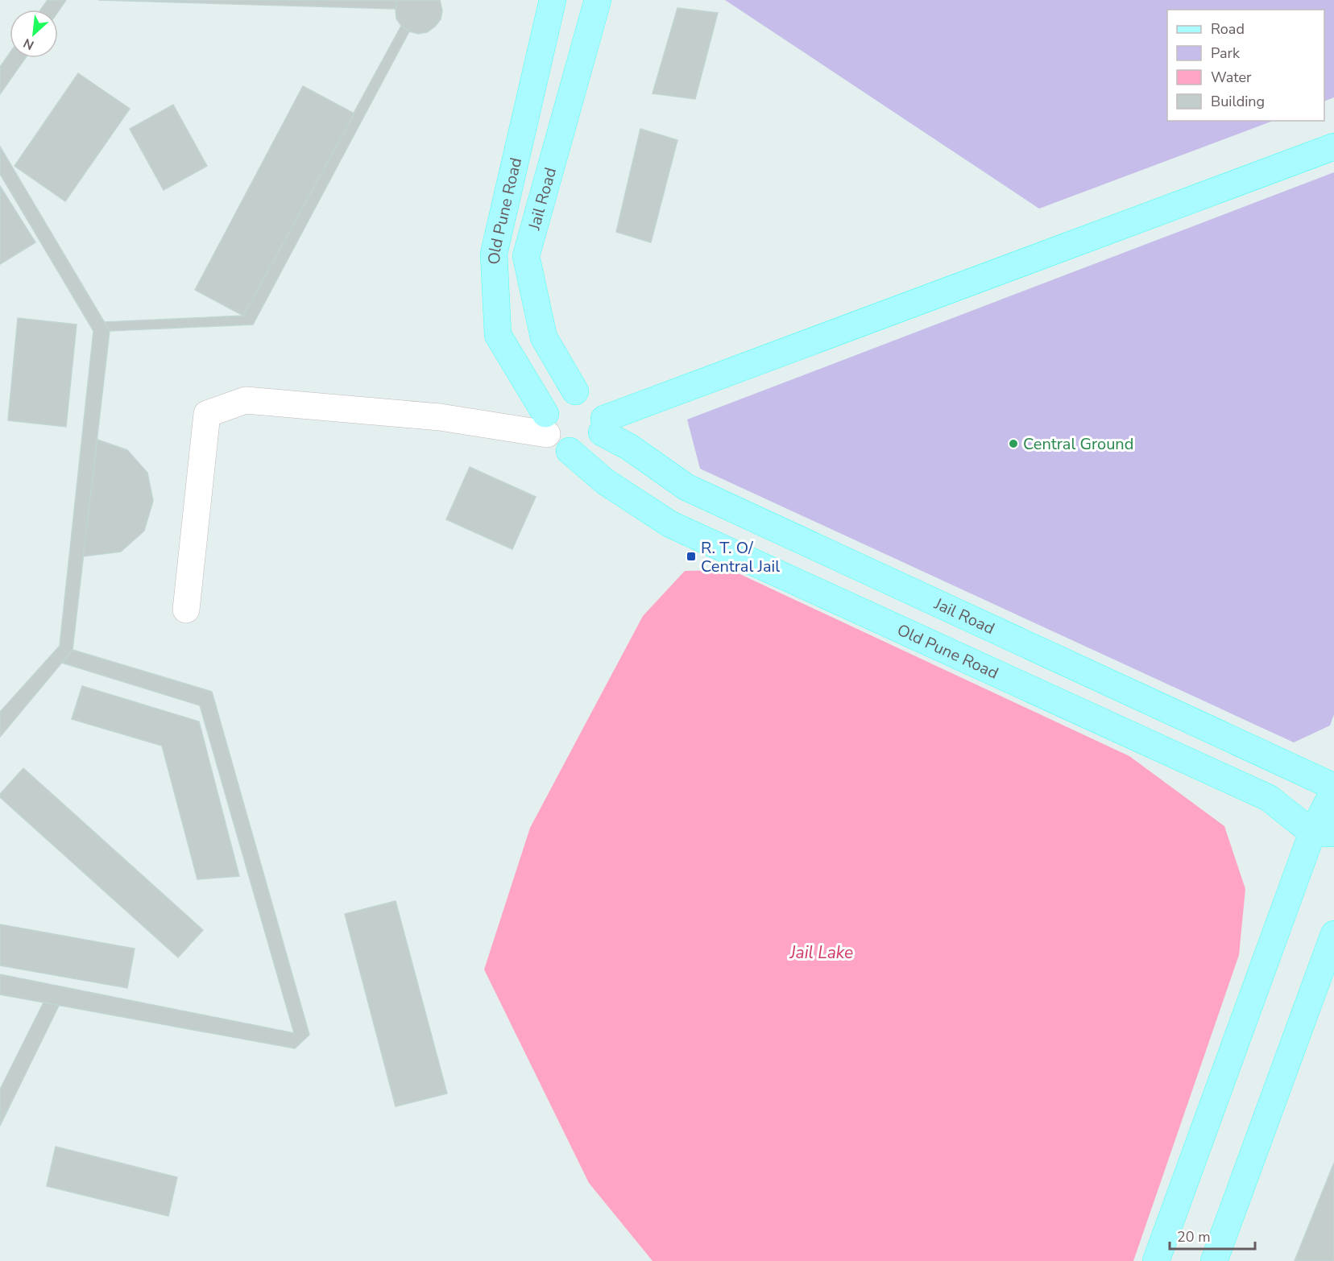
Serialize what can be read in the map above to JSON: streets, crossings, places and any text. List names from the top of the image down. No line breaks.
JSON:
{"streets":{"main road":["Jail Road","Old Pune Road"]},"crossings":[["Jail Road","Old Pune Road"]],"water":["Jail Lake"],"places":{"other":["Central Ground"],"transit":["R. T. O/ Central Jail"]},"legend":["Road","Park","Water","Building"],"scale_bar":"20 m","north":"bottom left"}
